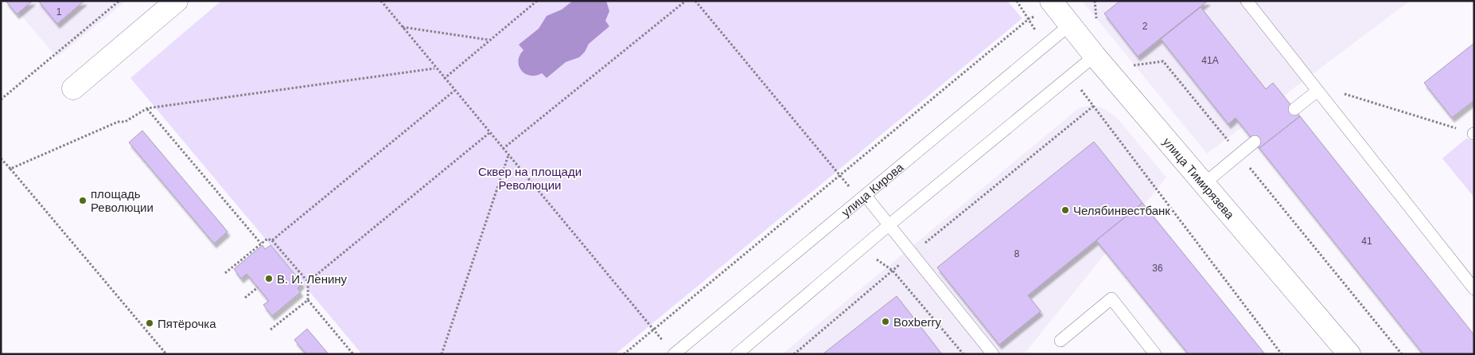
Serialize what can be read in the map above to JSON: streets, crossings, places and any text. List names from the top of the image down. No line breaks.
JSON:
{"streets":{"street":["улица Тимирязева"],"lane":["улица Кирова"]},"crossings":[["улица Тимирязева","улица Кирова"]],"parks":["Сквер на площади Революции"],"places":["площадь Революции","Челябинвестбанк","В. И. Ленину","Boxberry","Пятёрочка"],"house_numbers":["1","2","41А","41","8","36"]}
